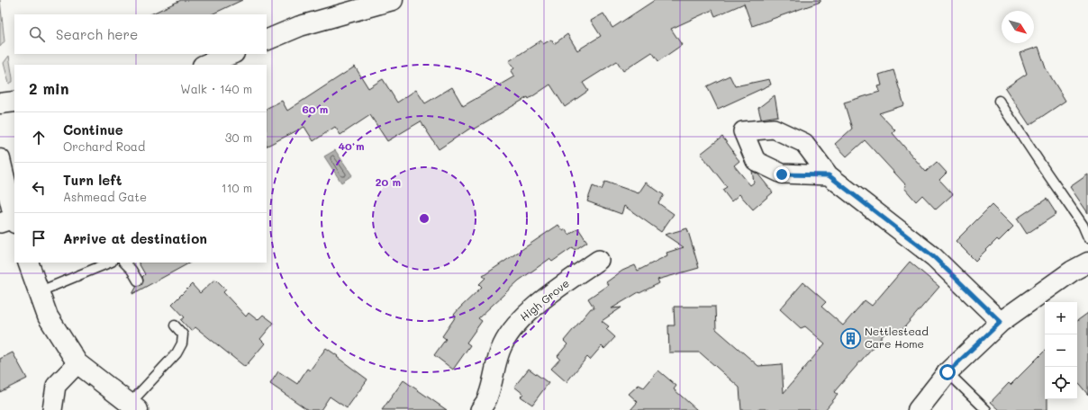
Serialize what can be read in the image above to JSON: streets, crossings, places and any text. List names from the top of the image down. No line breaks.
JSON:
{"streets":{"street":["High Grove"]},"places":{"building":["Nettlestead Care Home"]},"north":"bottom right","page":{"search":"Search here","heading":["2 min","Walk · 140 m"],"list":[["Continue","Orchard Road","30 m"],["Turn left","Ashmead Gate","110 m"],"Arrive at destination"],"map_buttons":["+","−"]},"rings":["60 m","40 m","20 m"]}
